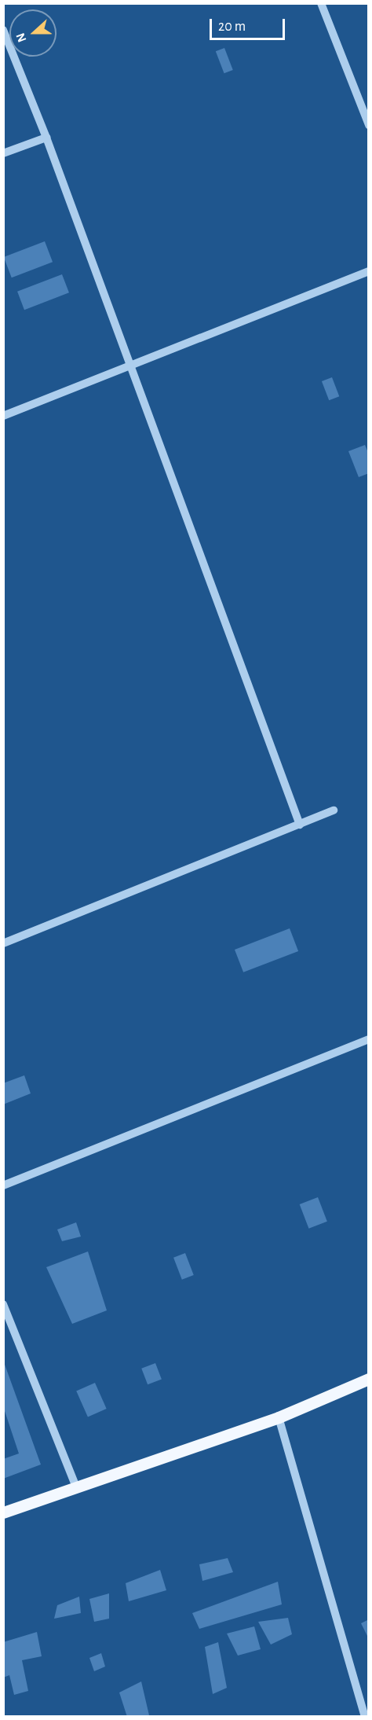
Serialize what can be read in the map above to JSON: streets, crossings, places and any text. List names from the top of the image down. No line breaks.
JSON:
{"scale_bar":"20 m","north":"left"}
